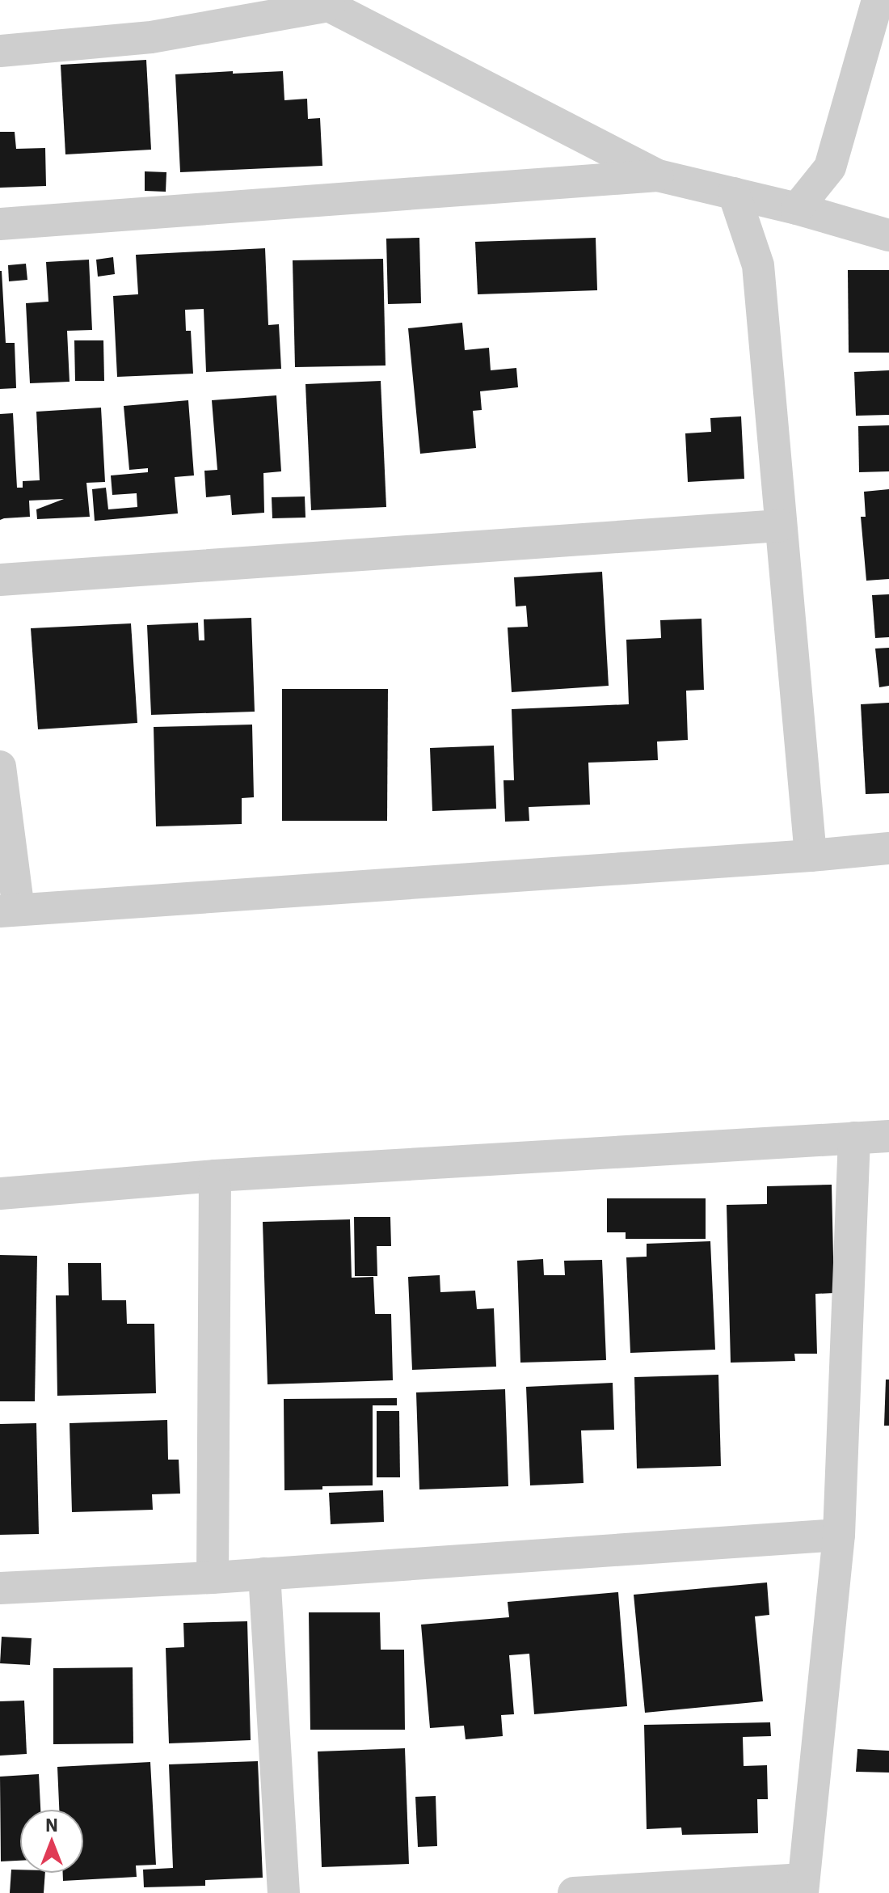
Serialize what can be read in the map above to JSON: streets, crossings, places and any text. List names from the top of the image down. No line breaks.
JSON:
{"north":"top"}
